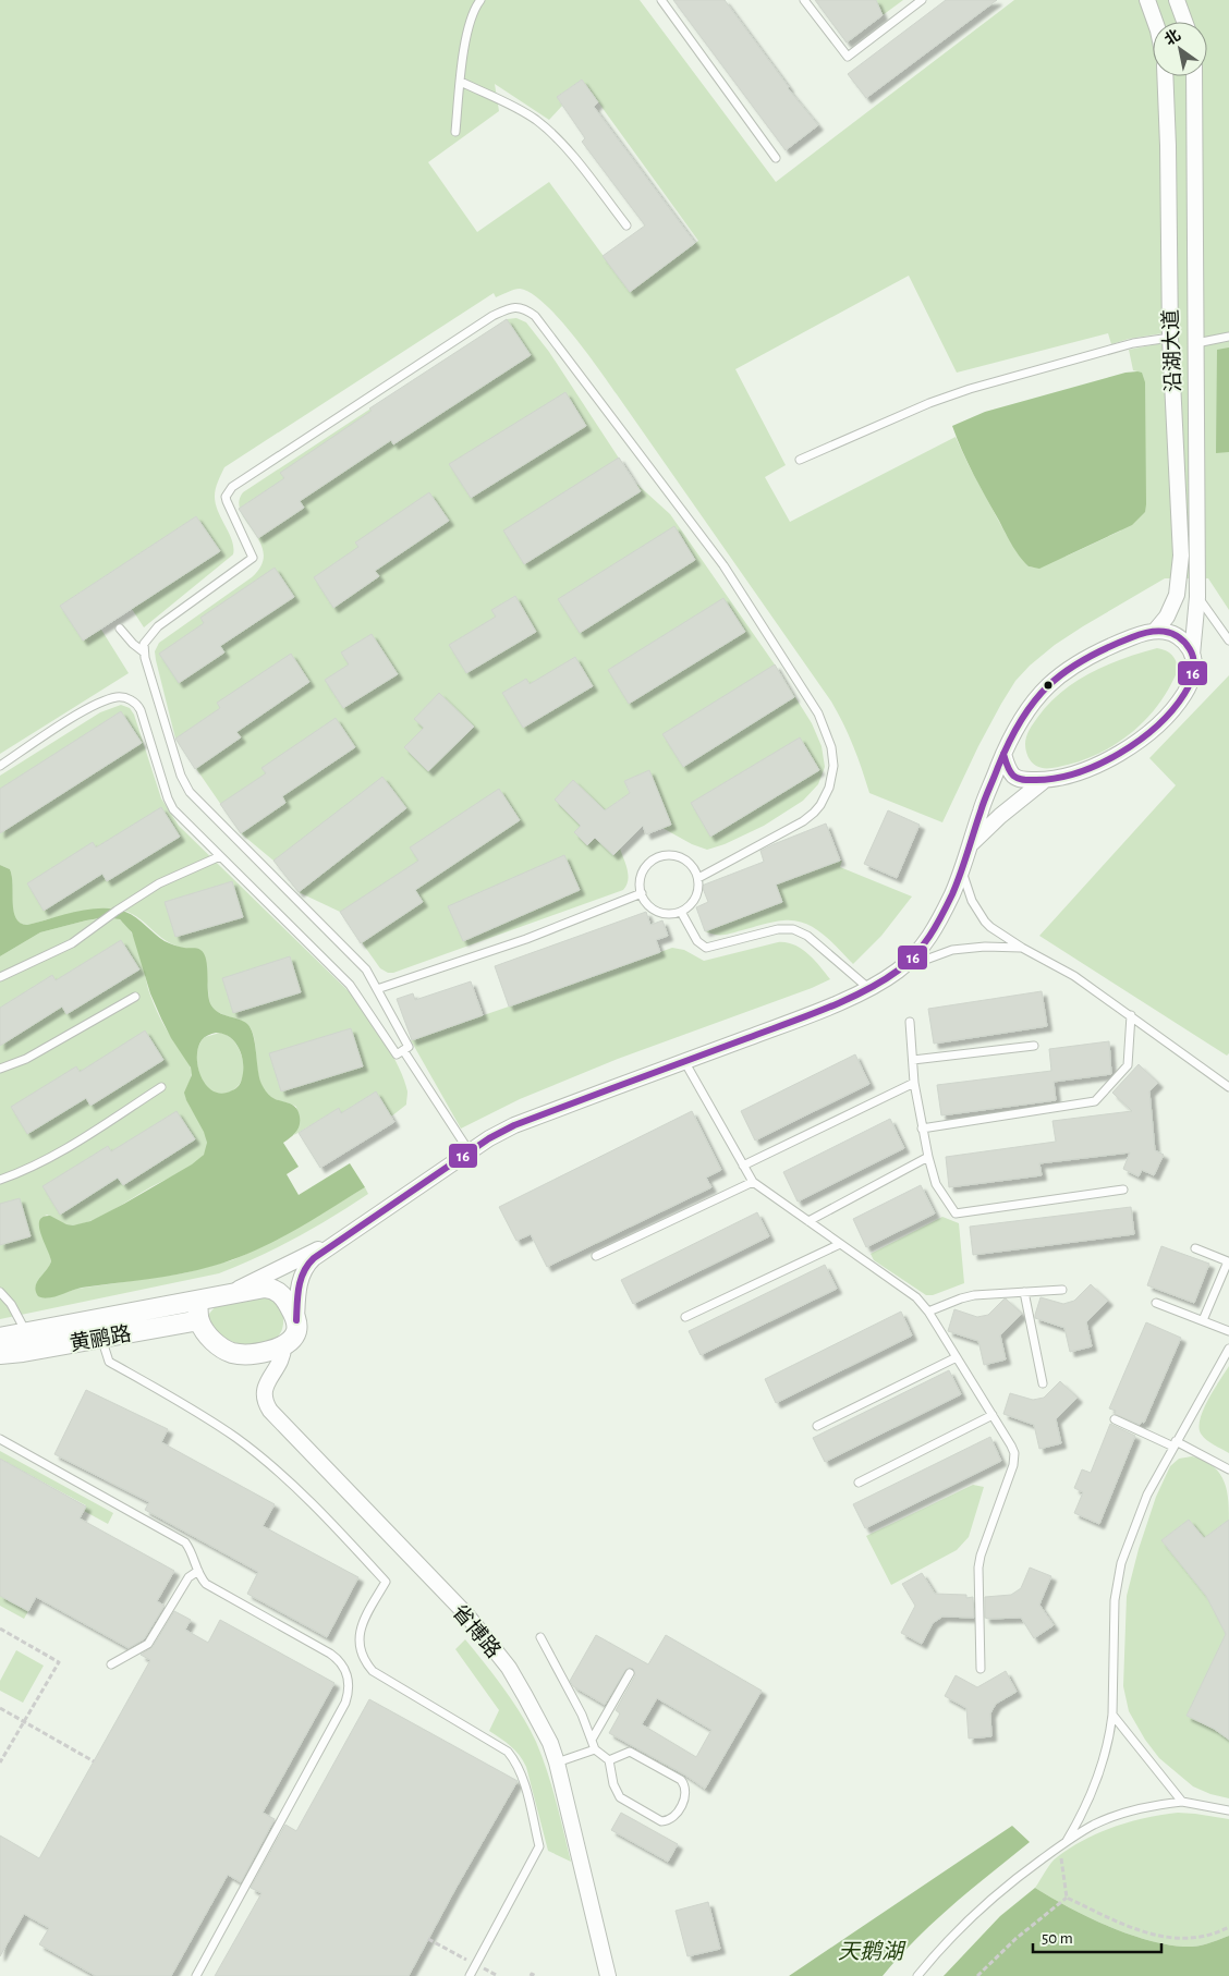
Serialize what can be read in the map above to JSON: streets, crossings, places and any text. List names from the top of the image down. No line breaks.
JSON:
{"streets":{"street":["沿湖大道","黄鹂路","省博路"]},"crossings":[["沿湖大道","黄鹂路"],["黄鹂路","省博路"]],"water":["天鹅湖"],"lines":["transit line 16"],"scale_bar":"50 m","north":"top left"}
